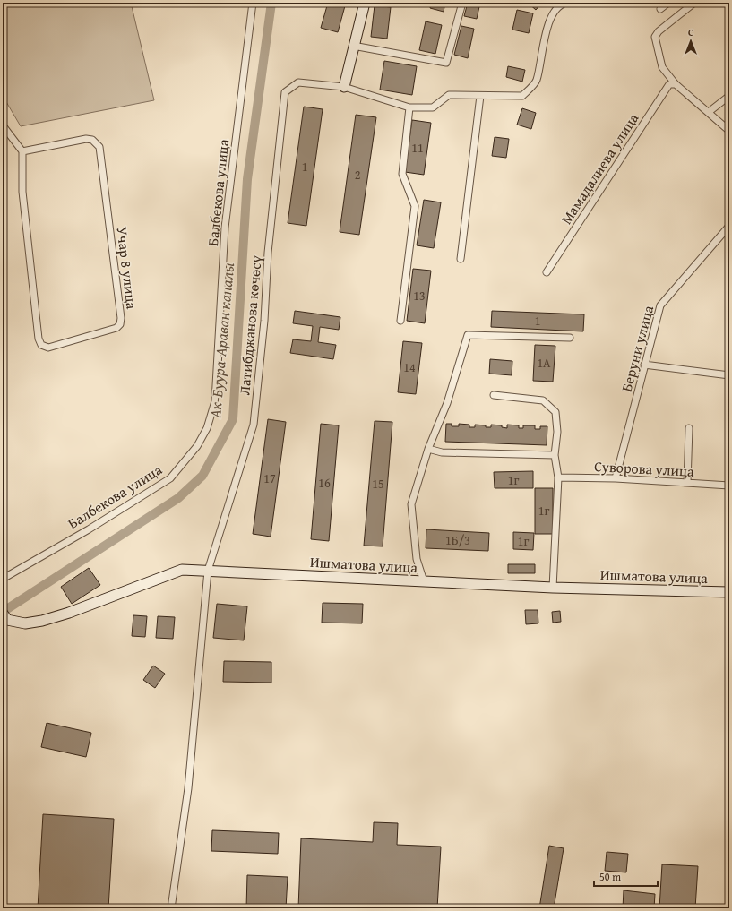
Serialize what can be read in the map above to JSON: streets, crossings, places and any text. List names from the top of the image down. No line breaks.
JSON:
{"streets":{"main road":["Ишматова улица"],"street":["Мамадалиева улица","Балбекова улица","Учар 8 улица","Латибджанова көчөсү","Беруни улица","Суворова улица"]},"crossings":[["Латибджанова көчөсү","Ишматова улица"],["Беруни улица","Суворова улица"]],"water":["Ак-Буура-Араван каналы"],"house_numbers":["11","1","2","13","1","1А","14","17","1г","16","15","1г","1Б/3","1г"],"scale_bar":"50 m","north":"top"}
